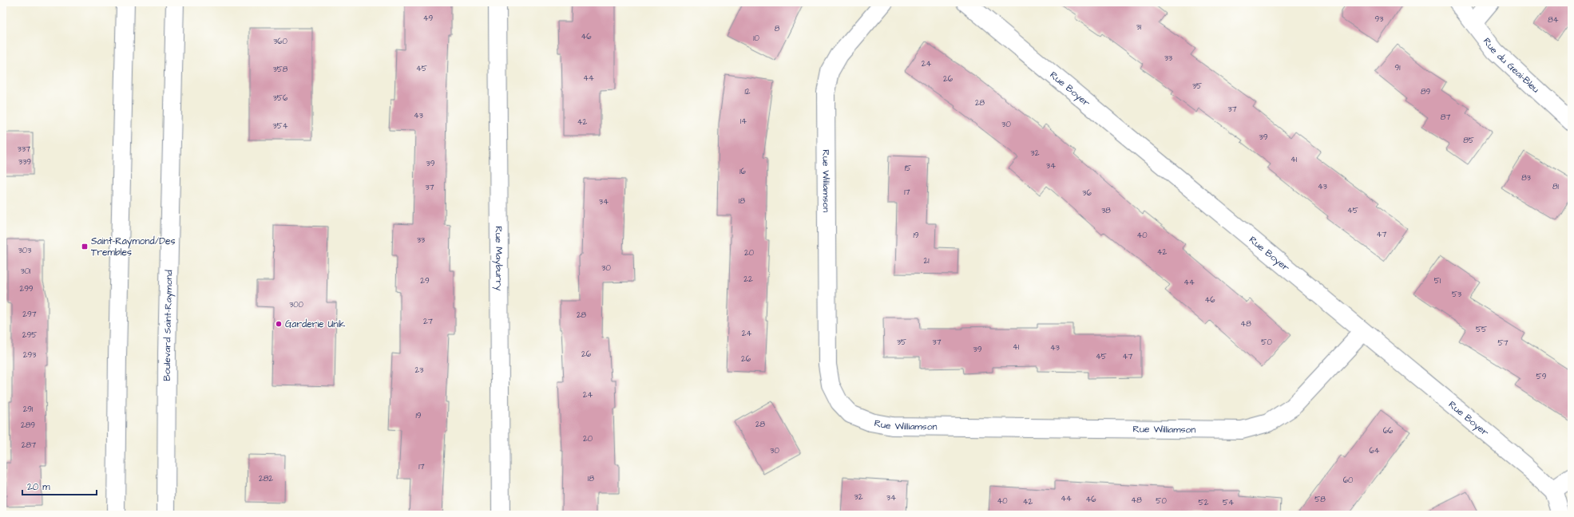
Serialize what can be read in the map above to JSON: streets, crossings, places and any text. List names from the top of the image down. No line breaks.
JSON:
{"streets":{"street":["Rue du Geai-Bleu","Rue Boyer","Rue Williamson","Rue Mayburry","Boulevard Saint-Raymond"]},"crossings":[["Rue Boyer","Rue Williamson"]],"places":{"transit":["Saint-Raymond/Des Trembles"],"other":["Garderie Unik"]},"house_numbers":["49","93","84","31","8","46","10","360","33","24","91","45","358","44","26","35","12","89","356","28","37","43","87","14","42","30","354","39","85","337","32","41","339","39","34","15","16","83","43","81","37","17","36","18","34","38","45","47","19","40","33","303","42","20","21","30","301","22","29","51","44","299","53","46","300","297","28","27","48","55","24","295","35","37","50","57","41","43","39","26","293","45","47","26","23","59","24","291","19","28","289","66","20","287","30","64","17","282","18","60","32","34","44","46","58","48","40","50","42","52","54"],"scale_bar":"20 m"}
